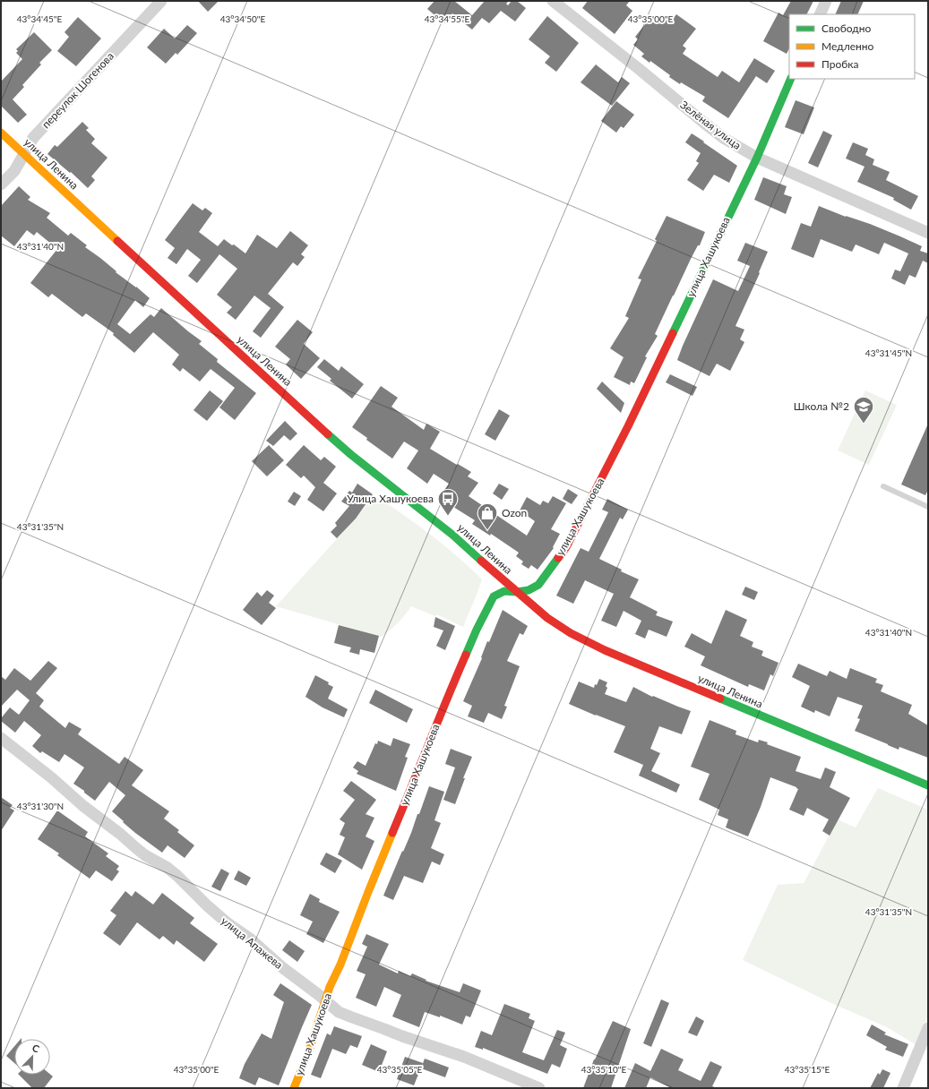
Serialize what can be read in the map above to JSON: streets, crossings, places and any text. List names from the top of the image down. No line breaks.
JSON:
{"streets":{"street":["переулок Шогенова","Зелёная улица","улица Ленина","улица Хашукоева","улица Апажева"]},"crossings":[["переулок Шогенова","улица Ленина"],["Зелёная улица","улица Хашукоева"],["улица Ленина","улица Хашукоева"],["улица Хашукоева","улица Апажева"]],"places":{"school or university":["Школа №2"],"bus stop":["Улица Хашукоева"],"shop":["Ozon"]},"legend":["Свободно","Медленно","Пробка"],"north":"top right","coordinates":["43°34'45\"E","43°34'50\"E","43°34'55\"E","43°35'00\"E","43°31'40\"N","43°31'45\"N","43°31'35\"N","43°31'30\"N","43°35'05\"E","43°35'10\"E","43°35'15\"E"]}
